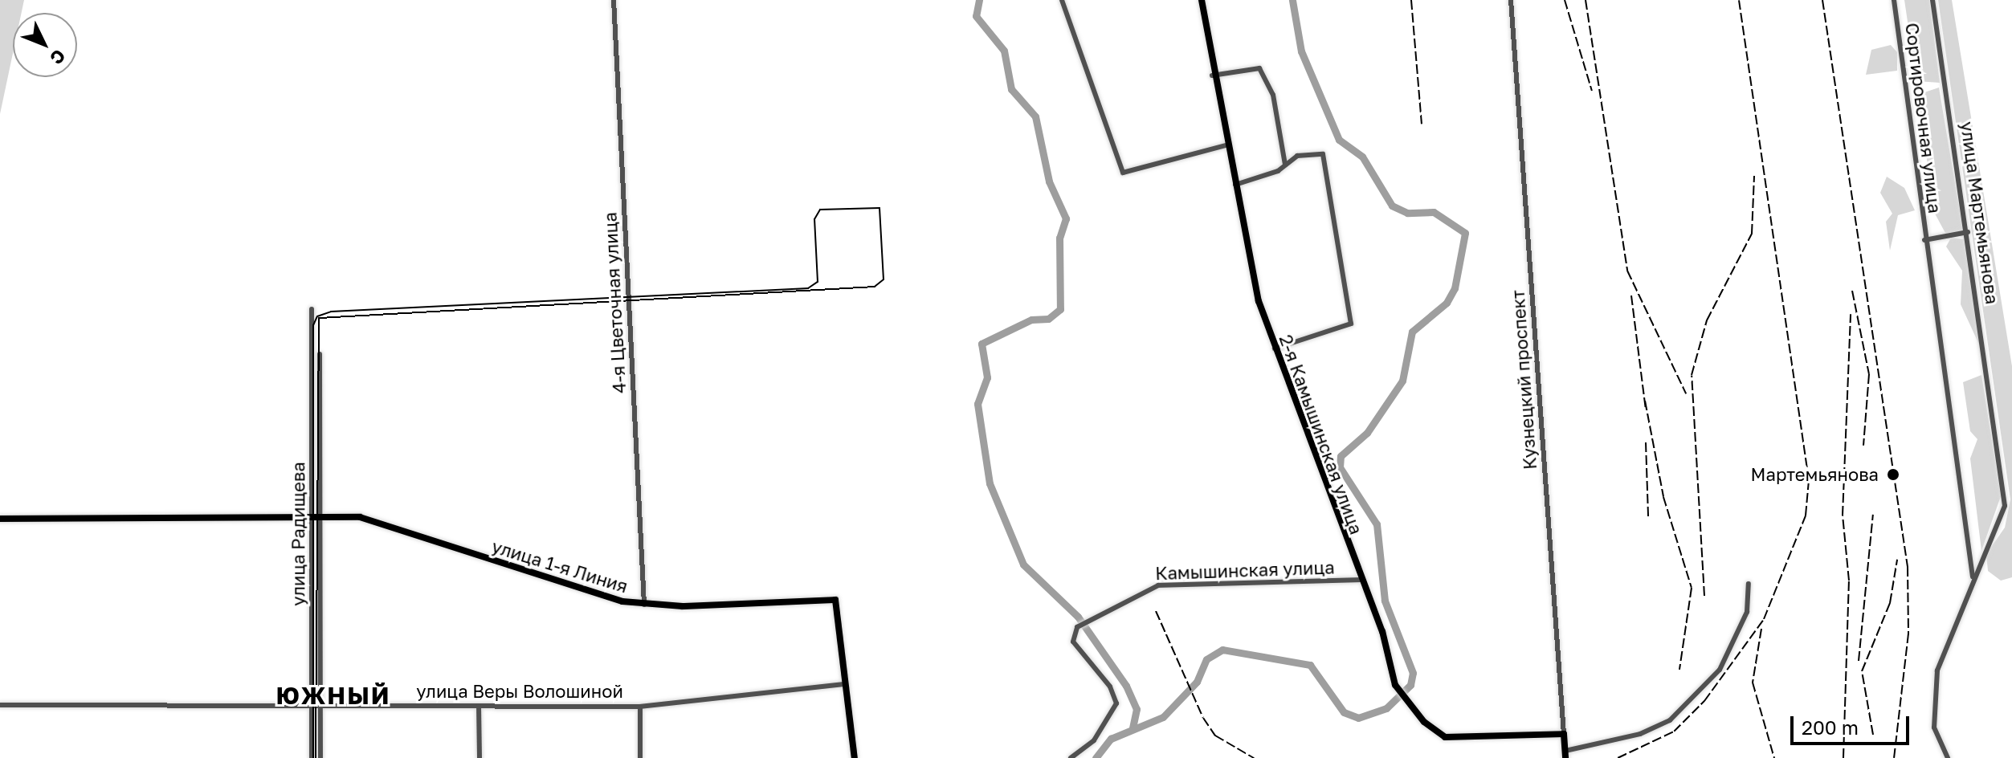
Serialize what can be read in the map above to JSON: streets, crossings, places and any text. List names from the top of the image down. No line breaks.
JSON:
{"streets":{"main road":["Кузнецкий проспект","2-я Камышинская улица","улица 1-я Линия"],"street":["Сортировочная улица","улица Мартемьянова","4-я Цветочная улица","улица Радищева","Камышинская улица","улица Веры Волошиной"]},"crossings":[["Сортировочная улица","улица Мартемьянова"],["4-я Цветочная улица","улица 1-я Линия"],["Кузнецкий проспект","2-я Камышинская улица"],["2-я Камышинская улица","Камышинская улица"],["улица Радищева","улица 1-я Линия"],["улица Радищева","улица Веры Волошиной"],["улица 1-я Линия","улица Веры Волошиной"]],"districts":["ЮЖНЫЙ"],"places":["Мартемьянова"],"scale_bar":"200 m","north":"bottom right"}
